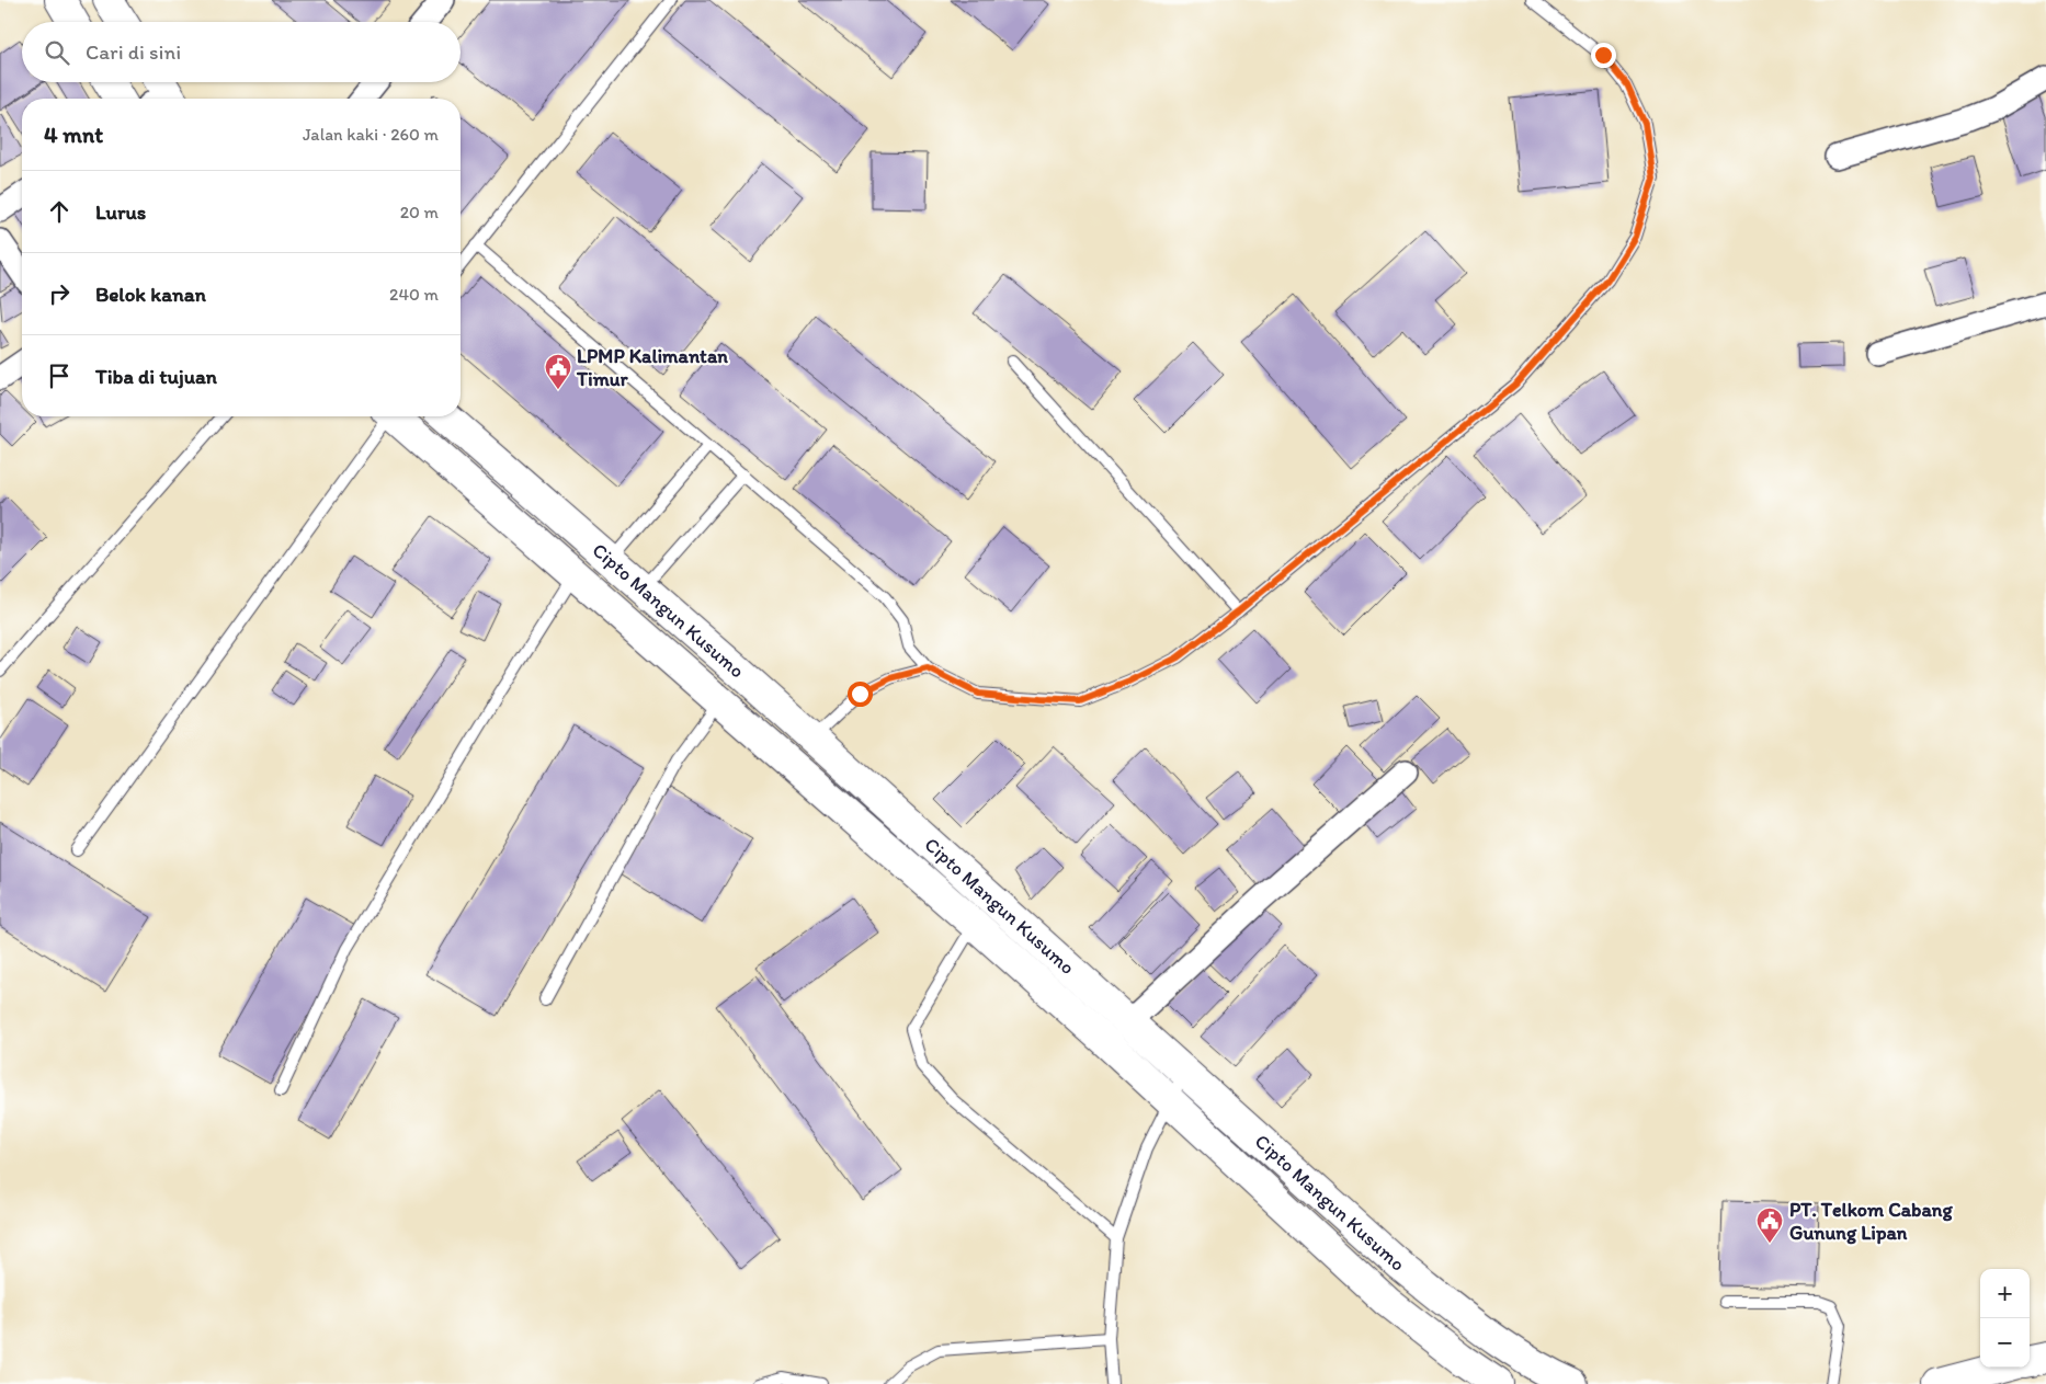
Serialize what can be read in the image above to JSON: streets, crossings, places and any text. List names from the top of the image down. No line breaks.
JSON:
{"streets":{"highway":["Cipto Mangun Kusumo"]},"places":{"public building":["LPMP Kalimantan Timur","PT. Telkom Cabang Gunung Lipan"]},"page":{"search":"Cari di sini","heading":["4 mnt","Jalan kaki · 260 m"],"list":[["Lurus","20 m"],["Belok kanan","240 m"],"Tiba di tujuan"],"map_buttons":["+","−"]}}
